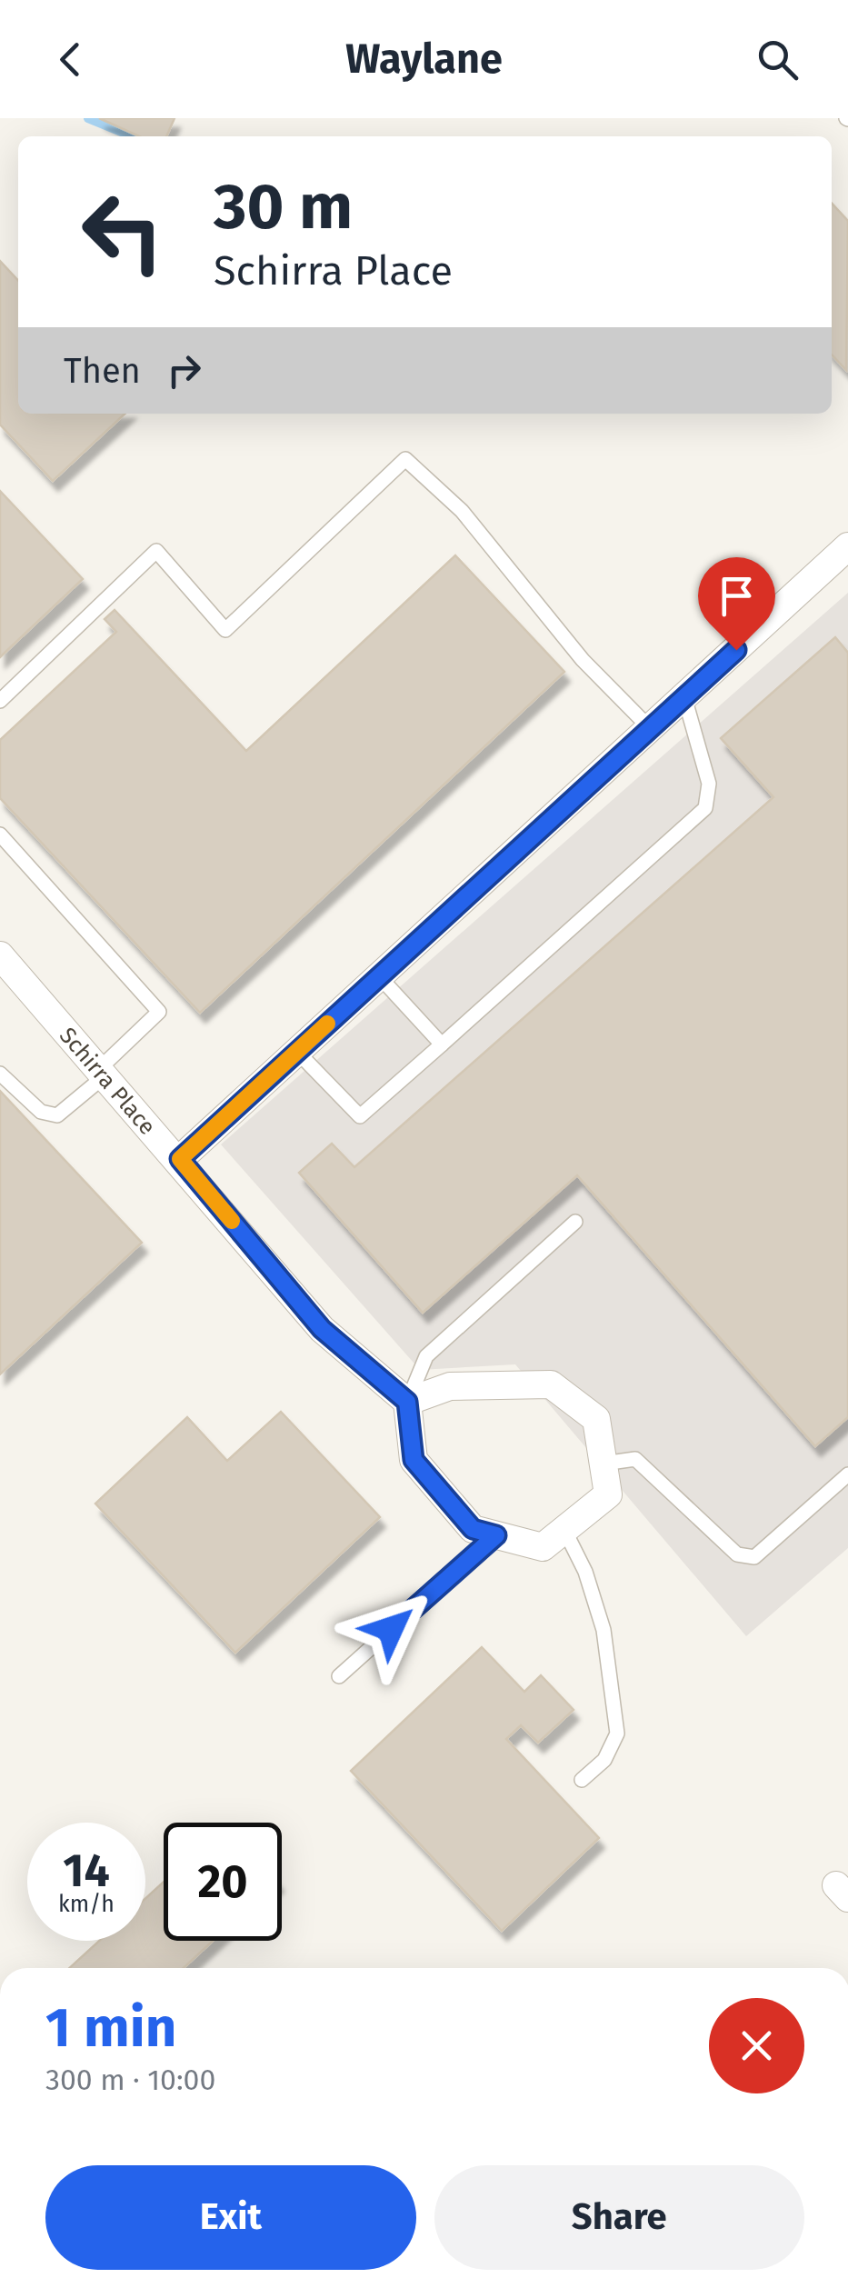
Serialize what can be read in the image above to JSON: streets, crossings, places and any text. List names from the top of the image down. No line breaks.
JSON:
{"streets":{"street":["Schirra Place"]},"page":{"header":"Waylane","turn":["30 m","Schirra Place"],"then":"Then","speed":"14 km/h","limit":"20","heading":["1 min","300 m · 10:00"],"buttons":["Exit","Share"]}}
